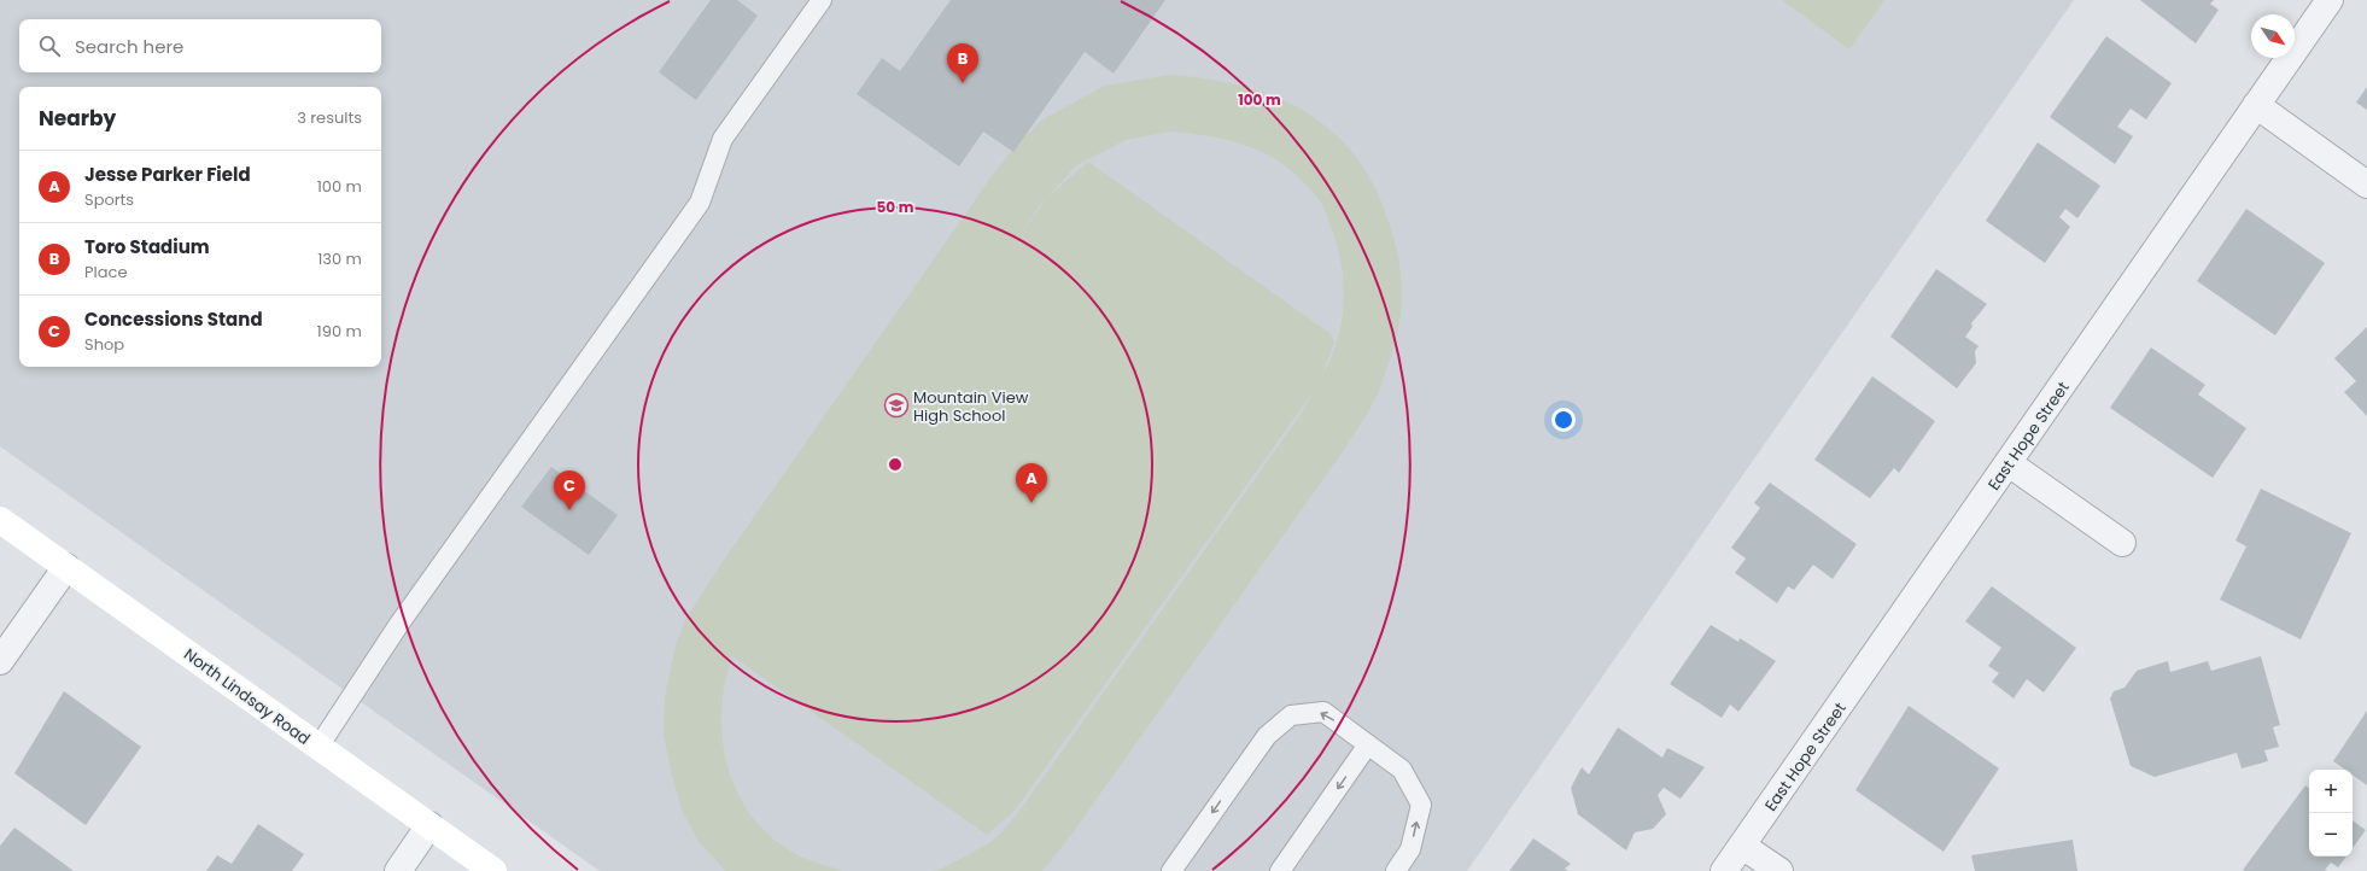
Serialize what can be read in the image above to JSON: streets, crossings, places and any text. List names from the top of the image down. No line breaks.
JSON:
{"streets":{"main road":["North Lindsay Road"],"street":["East Hope Street"]},"places":{"school or university":["Mountain View High School"]},"north":"bottom right","page":{"search":"Search here","pins":["B","A","C"],"heading":["Nearby","3 results"],"list":[{"mark":"A","name":"Jesse Parker Field","note":"Sports","value":"100 m"},{"mark":"B","name":"Toro Stadium","note":"Place","value":"130 m"},{"mark":"C","name":"Concessions Stand","note":"Shop","value":"190 m"}],"map_buttons":["+","−"]},"rings":["100 m","50 m"]}
